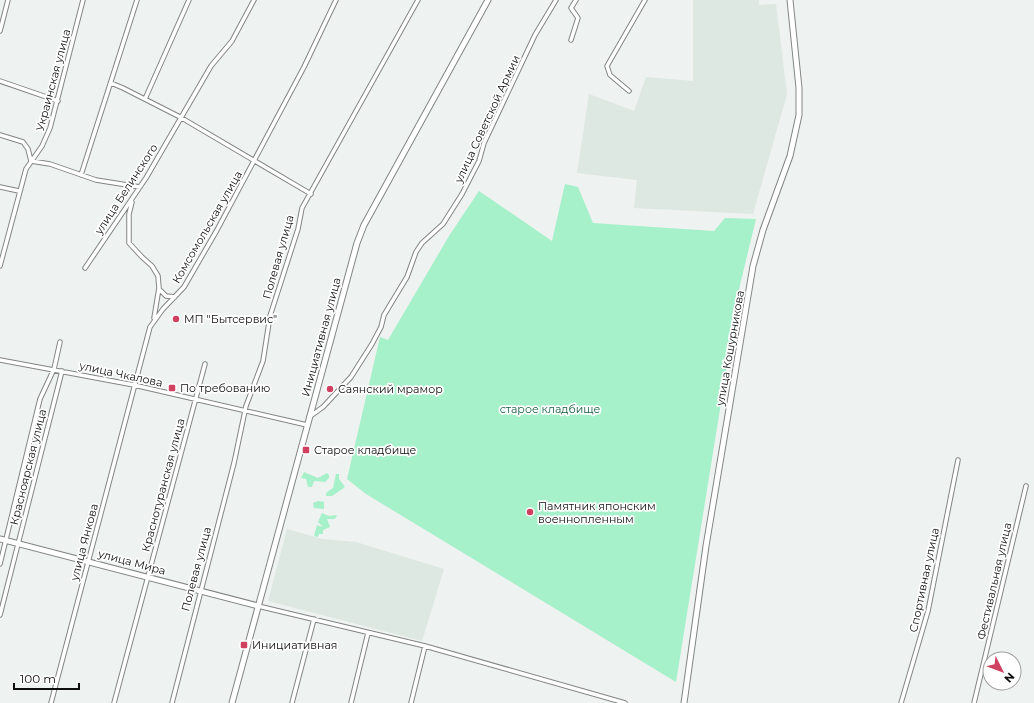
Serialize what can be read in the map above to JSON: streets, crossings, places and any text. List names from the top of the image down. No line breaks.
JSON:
{"streets":{"main road":["Инициативная улица","улица Кошурникова","улица Мира"],"street":["Украинская улица","улица Советской Армии","улица Белинского","Комсомольская улица","Полевая улица","улица Чкалова","Красноярская улица","Краснотуранская улица","улица Янкова","Спортивная улица","Фестивальная улица"]},"crossings":[["улица Советской Армии","Инициативная улица"],["Комсомольская улица","улица Чкалова"],["Комсомольская улица","улица Янкова"],["Полевая улица","улица Чкалова"],["Полевая улица","улица Мира"],["Инициативная улица","улица Чкалова"],["Инициативная улица","улица Мира"],["улица Чкалова","Красноярская улица"],["улица Чкалова","Краснотуранская улица"],["улица Чкалова","улица Янкова"],["Красноярская улица","улица Мира"],["Краснотуранская улица","улица Мира"],["улица Янкова","улица Мира"]],"parks":["старое кладбище"],"places":{"other":["МП \"Бытсервис\"","Саянский мрамор","Памятник японским военнопленным"],"transit":["По требованию","Старое кладбище","Инициативная"]},"scale_bar":"100 m","north":"bottom right"}
